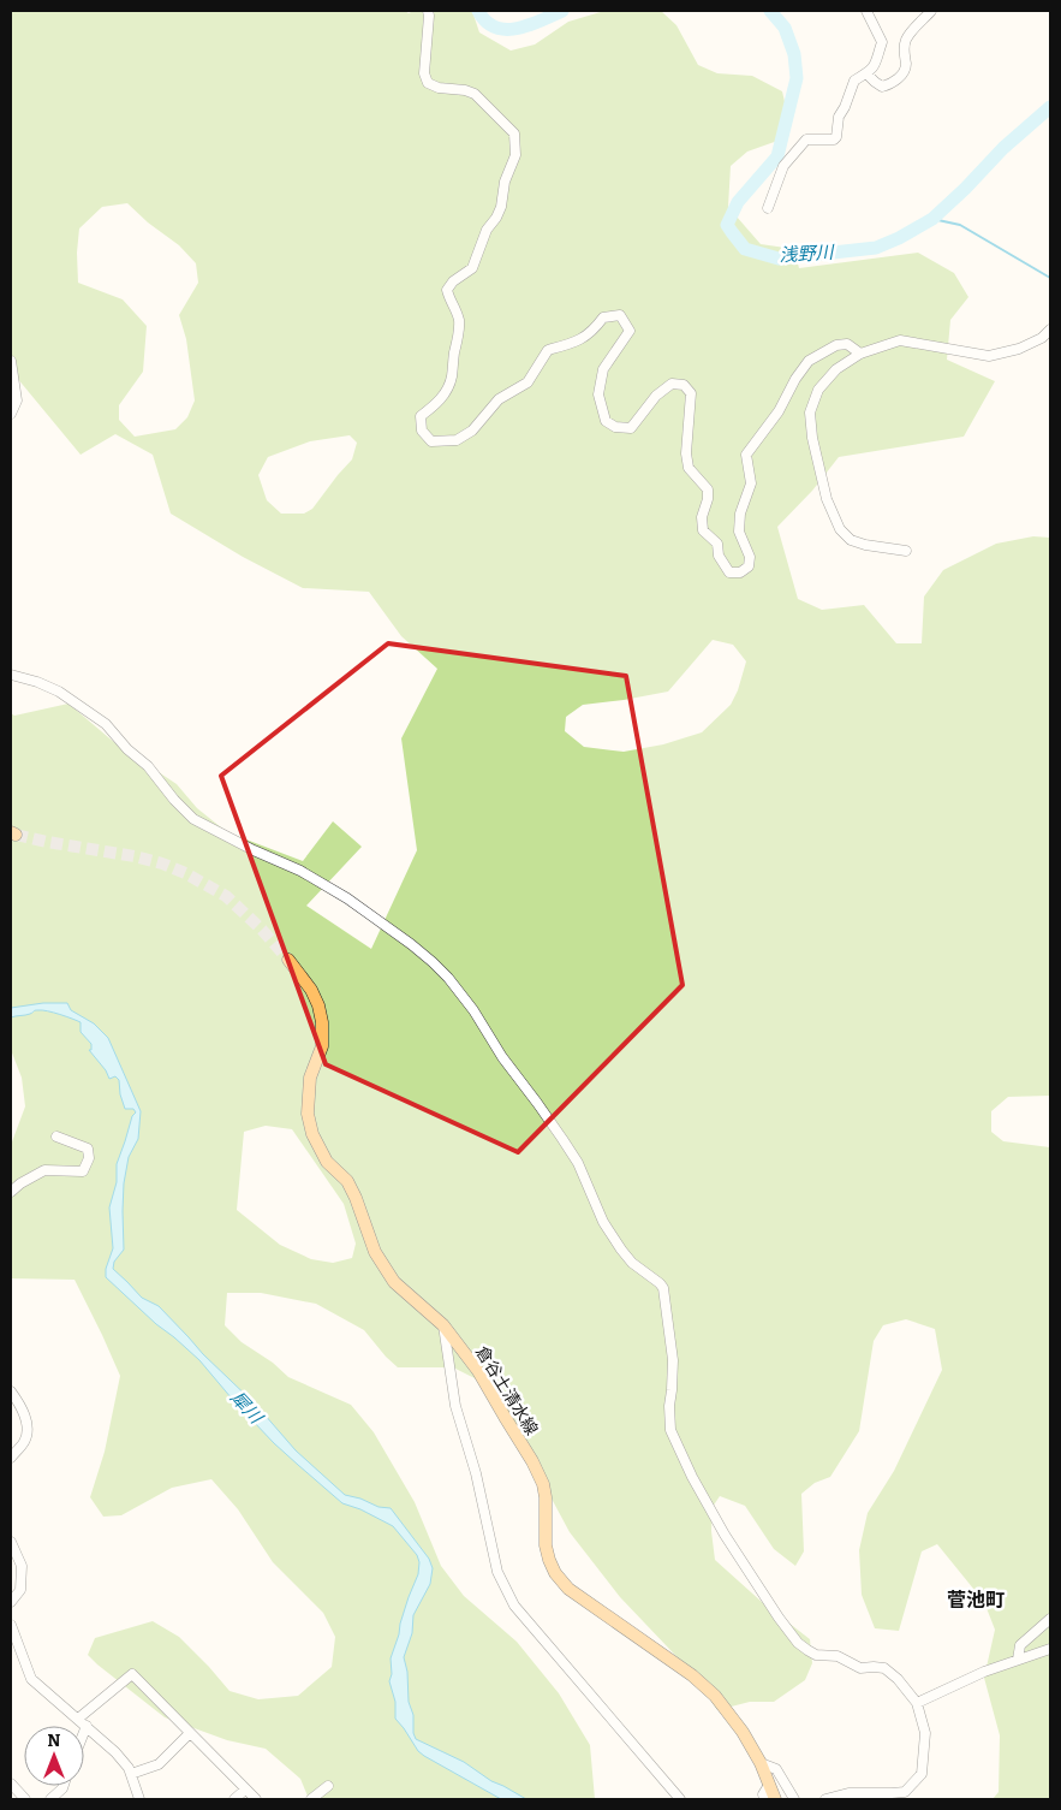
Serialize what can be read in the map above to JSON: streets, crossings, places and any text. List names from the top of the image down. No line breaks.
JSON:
{"streets":{"main road":["倉谷土清水線"]},"districts":["菅池町"],"water":["浅野川","犀川"],"north":"top"}
